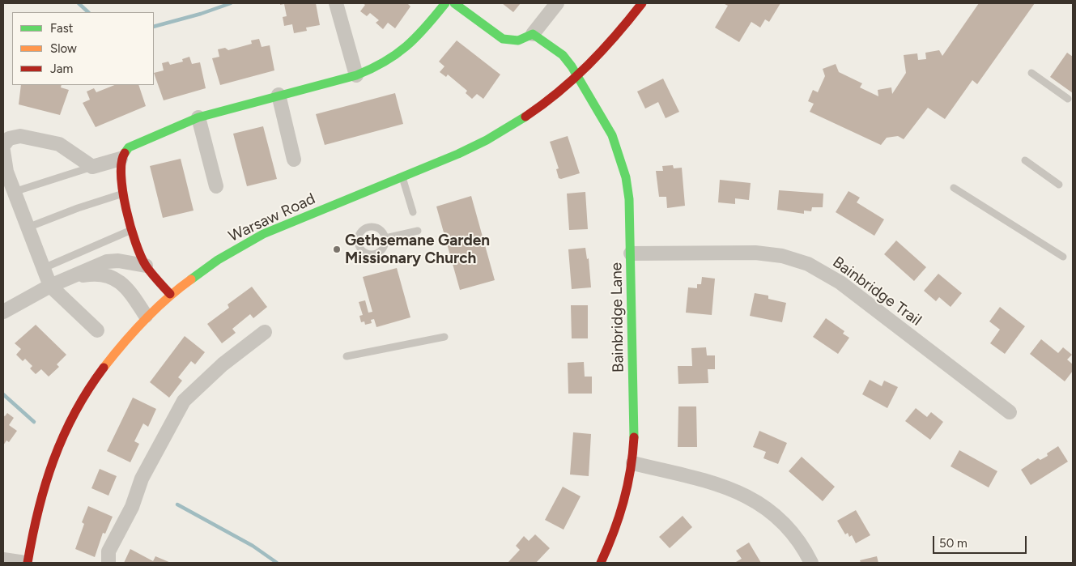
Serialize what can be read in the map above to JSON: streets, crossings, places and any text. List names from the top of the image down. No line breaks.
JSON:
{"streets":{"street":["Warsaw Road","Bainbridge Trail","Bainbridge Lane"]},"crossings":[["Warsaw Road","Bainbridge Lane"],["Bainbridge Trail","Bainbridge Lane"]],"places":["Gethsemane Garden Missionary Church"],"legend":["Fast","Slow","Jam"],"scale_bar":"50 m"}
